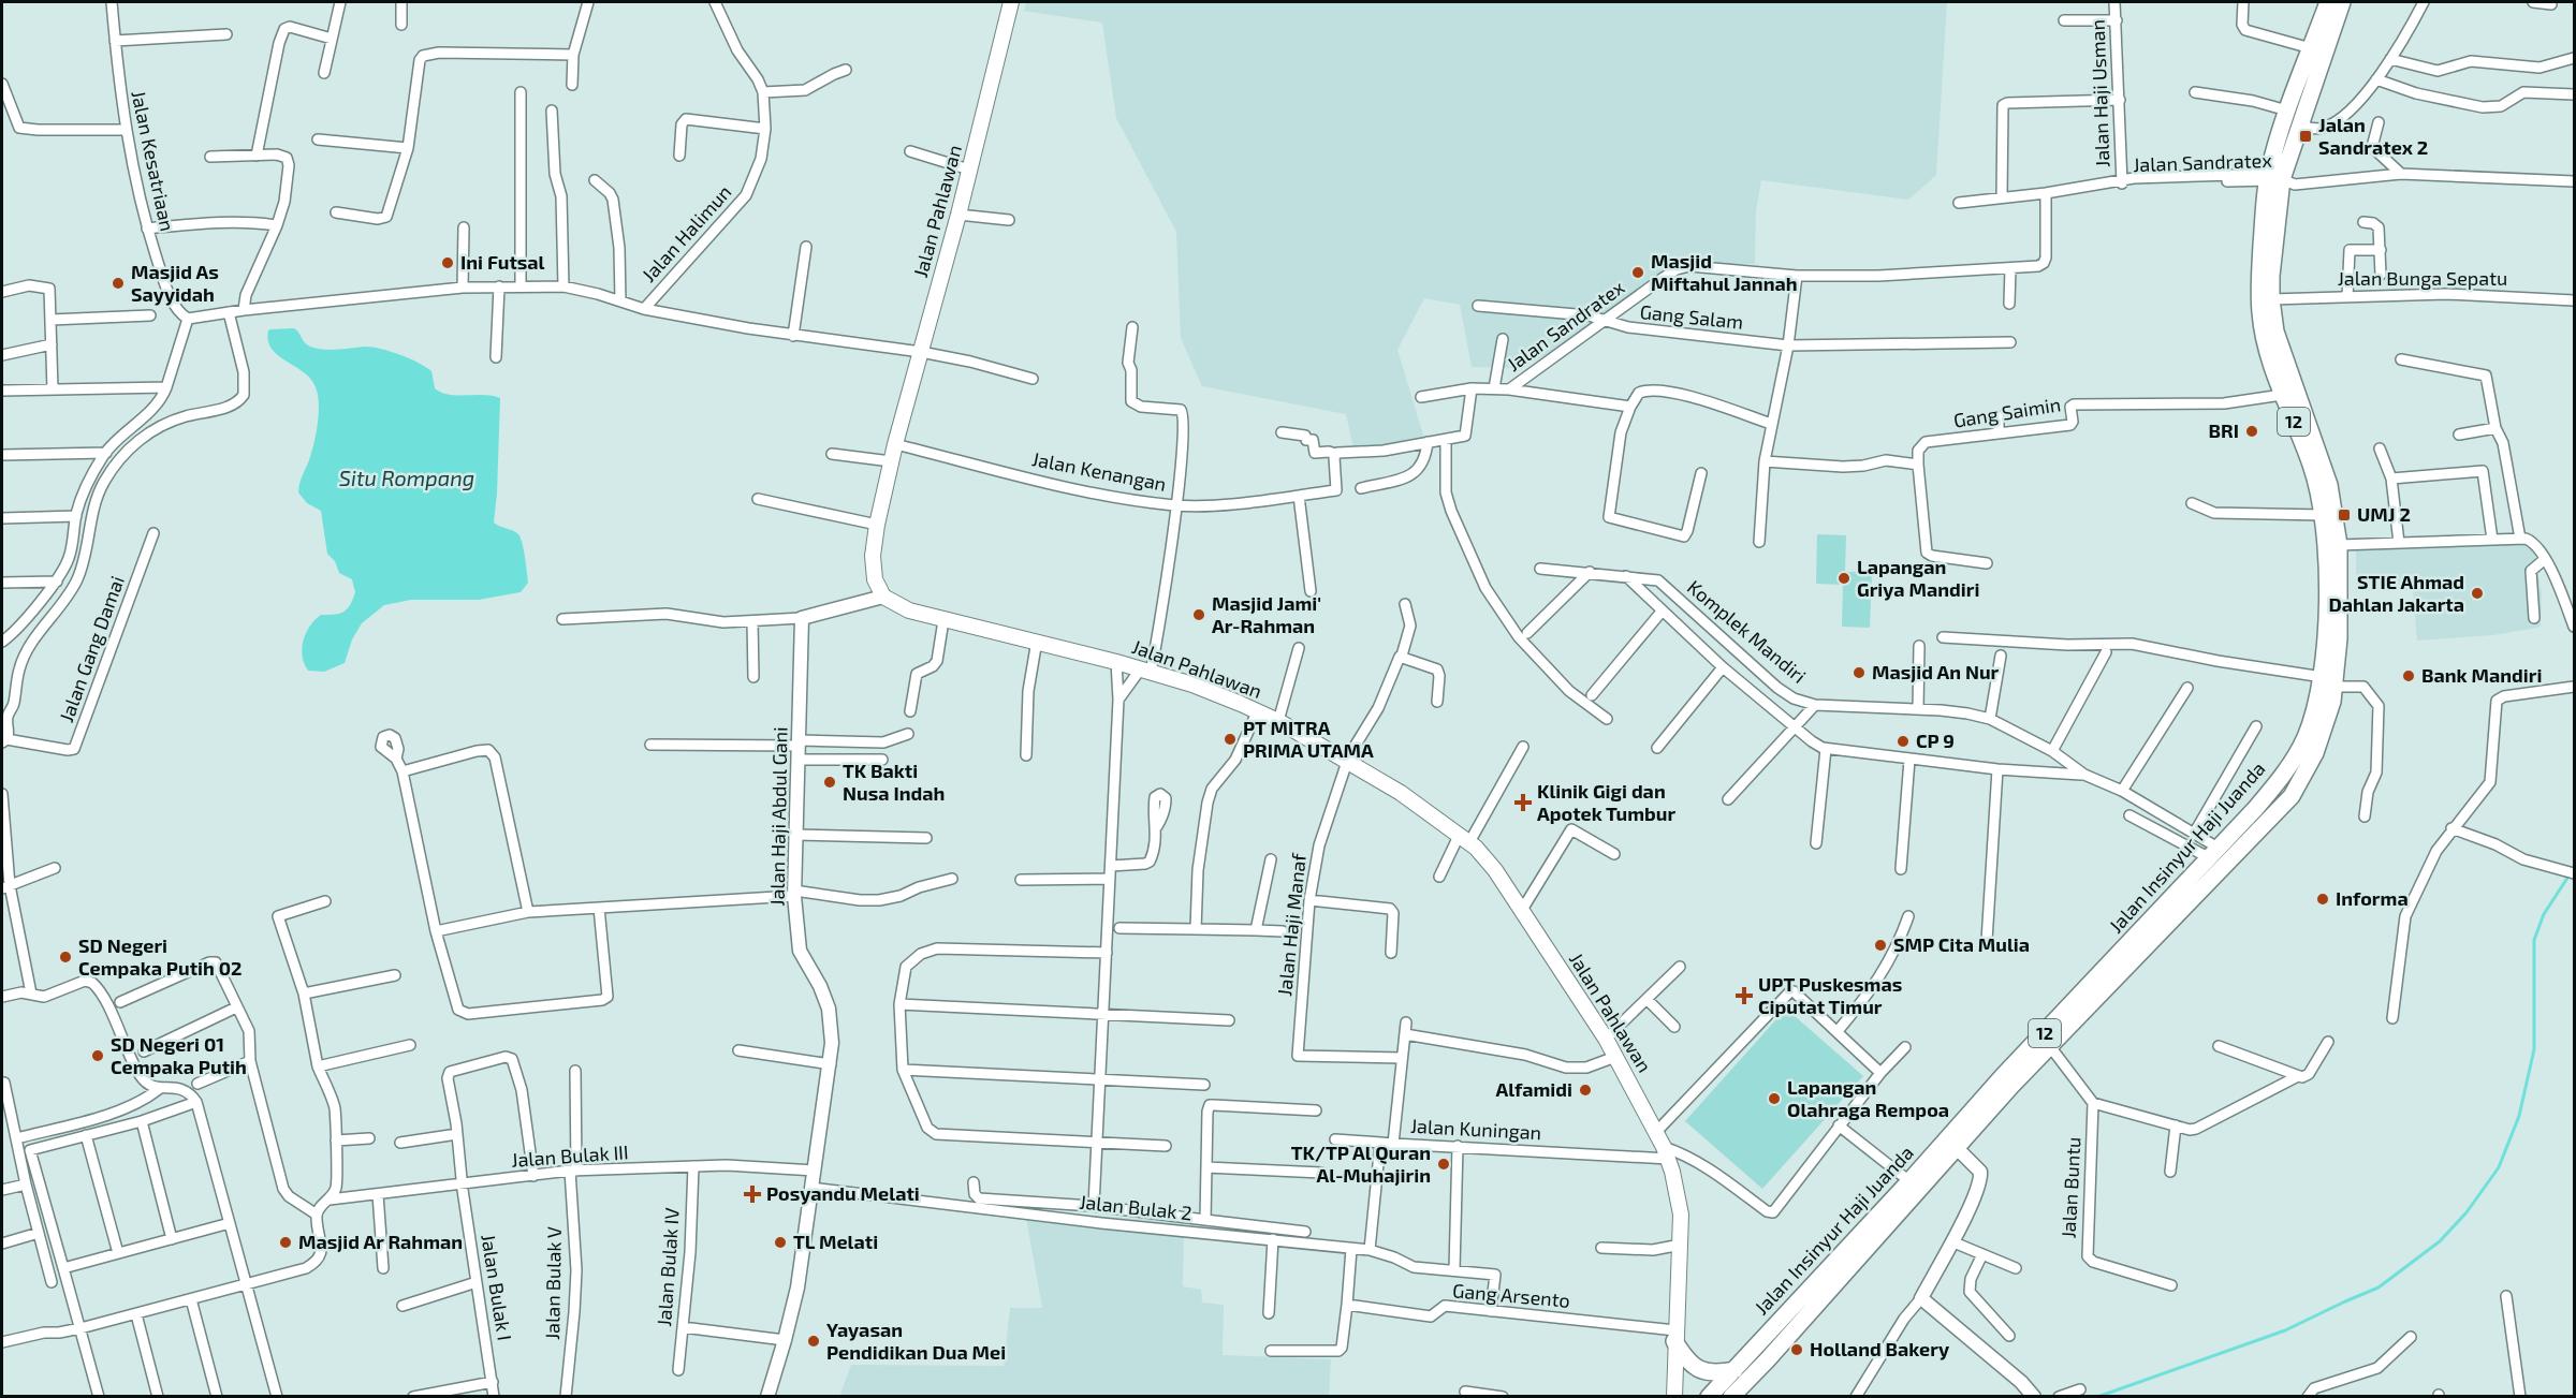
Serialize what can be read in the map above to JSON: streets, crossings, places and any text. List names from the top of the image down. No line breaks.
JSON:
{"streets":{"highway":["12","Jalan Insinyur Haji Juanda"],"main road":["Jalan Pahlawan"],"street":["Jalan Haji Usman","Jalan Kesatriaan","Jalan Sandratex","Jalan Halimun","Jalan Bunga Sepatu","Gang Salam","Gang Saimin","Jalan Kenangan","Komplek Mandiri","Jalan Gang Damai","Jalan Haji Abdul Gani","Jalan Haji Manaf","Jalan Kuningan","Jalan Bulak III","Jalan Buntu","Jalan Bulak 2","Jalan Bulak IV","Jalan Bulak V","Jalan Bulak I","Gang Arsento"]},"crossings":[["Jalan Haji Usman","Jalan Sandratex"],["Jalan Sandratex","Gang Salam"],["Jalan Sandratex","Jalan Insinyur Haji Juanda"],["Jalan Pahlawan","Jalan Kenangan"],["Jalan Pahlawan","Jalan Haji Manaf"],["Jalan Pahlawan","Jalan Kuningan"],["Jalan Pahlawan","Gang Arsento"],["Jalan Bunga Sepatu","Jalan Insinyur Haji Juanda"],["Gang Saimin","Jalan Insinyur Haji Juanda"],["Komplek Mandiri","Jalan Insinyur Haji Juanda"],["Jalan Haji Abdul Gani","Jalan Bulak III"],["Jalan Haji Abdul Gani","Jalan Bulak 2"],["Jalan Haji Manaf","Jalan Kuningan"],["Jalan Bulak III","Jalan Bulak IV"],["Jalan Bulak III","Jalan Bulak V"],["Jalan Bulak III","Jalan Bulak I"],["Jalan Bulak 2","Gang Arsento"]],"water":["Situ Rompang"],"places":{"transit":["Jalan Sandratex 2","UMJ 2"],"other":["Ini Futsal","Masjid Miftahul Jannah","Masjid As Sayyidah","BRI","Lapangan Griya Mandiri","STIE Ahmad Dahlan Jakarta","Masjid Jami' Ar-Rahman","Masjid An Nur","Bank Mandiri","PT MITRA PRIMA UTAMA","CP 9","TK Bakti Nusa Indah","Informa","SMP Cita Mulia","SD Negeri Cempaka Putih 02","SD Negeri 01 Cempaka Putih","Alfamidi","Lapangan Olahraga Rempoa","TK/TP Al Quran Al-Muhajirin","Masjid Ar Rahman","TL Melati","Yayasan Pendidikan Dua Mei","Holland Bakery"],"health":["Klinik Gigi dan Apotek Tumbur","UPT Puskesmas Ciputat Timur","Posyandu Melati"]}}
